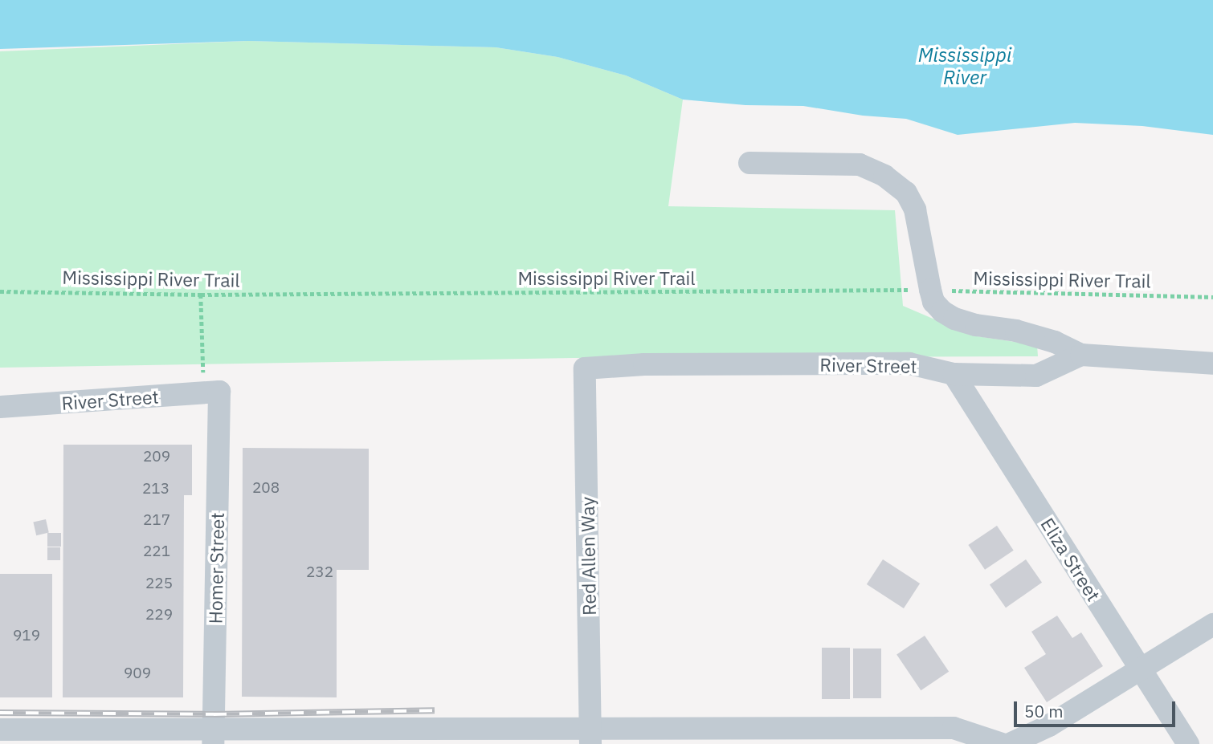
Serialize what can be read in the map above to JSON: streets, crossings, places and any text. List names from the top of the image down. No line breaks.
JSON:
{"streets":{"street":["River Street","Red Allen Way","Eliza Street","Homer Street"],"path":["Mississippi River Trail"]},"crossings":[["River Street","Red Allen Way"],["River Street","Eliza Street"],["River Street","Homer Street"]],"water":["Mississippi River"],"house_numbers":["209","208","213","217","221","232","225","229","919","909"],"scale_bar":"50 m"}
